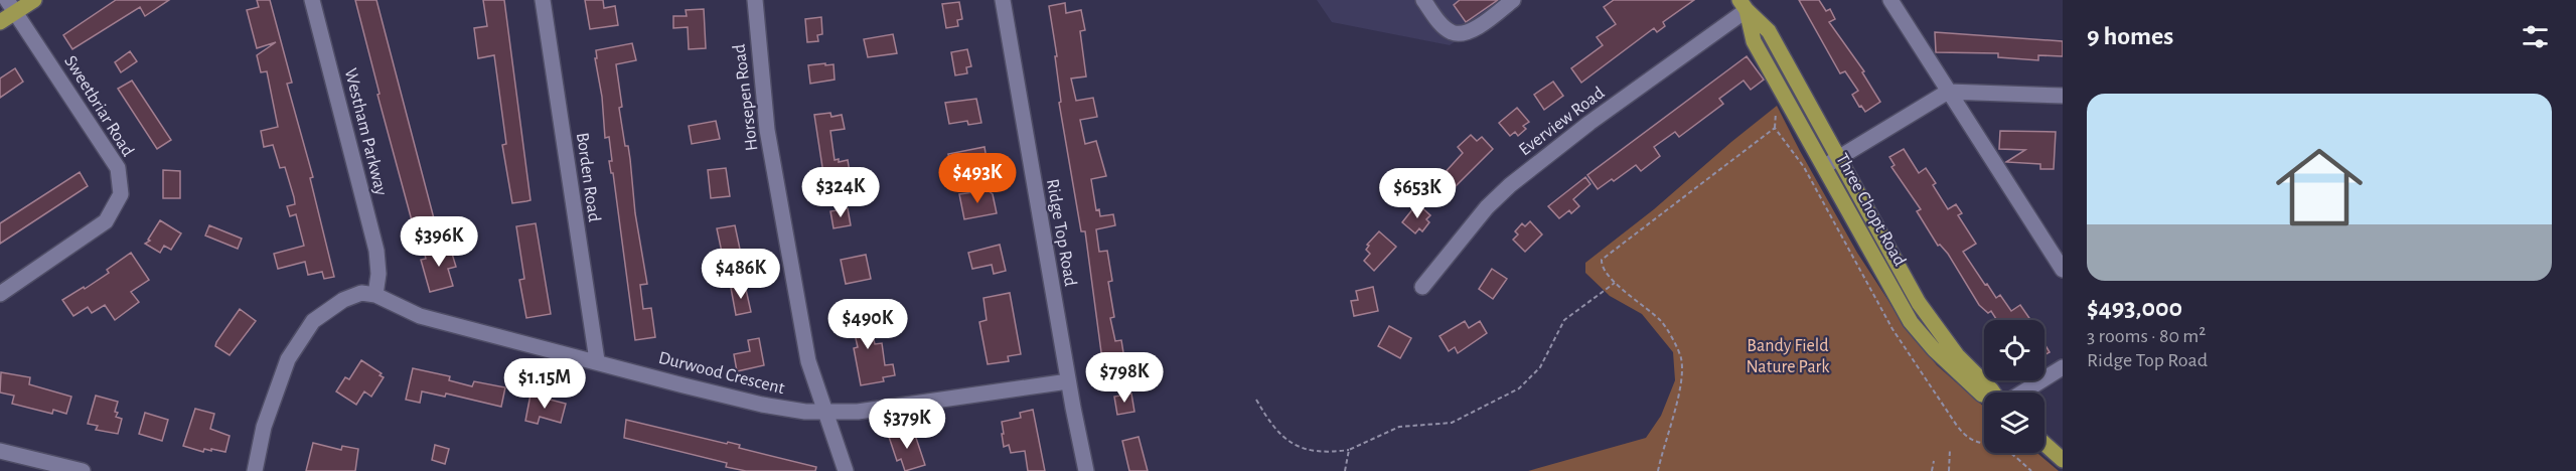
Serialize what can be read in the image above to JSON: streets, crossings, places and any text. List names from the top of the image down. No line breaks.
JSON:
{"streets":{"main road":["Three Chopt Road"],"street":["Horsepen Road","Sweetbriar Road","Everview Road","Westham Parkway","Borden Road","Ridge Top Road","Durwood Crescent"]},"crossings":[["Horsepen Road","Durwood Crescent"],["Everview Road","Three Chopt Road"],["Westham Parkway","Durwood Crescent"],["Borden Road","Durwood Crescent"],["Ridge Top Road","Durwood Crescent"]],"parks":["Bandy Field Nature Park"],"page":{"heading":"9 homes","list":[{"name":"$493,000","note":"3 rooms · 80 m² · Ridge Top Road"}],"price":["$493K","$324K","$653K","$396K","$486K","$490K","$798K","$1.15M","$379K"]}}
